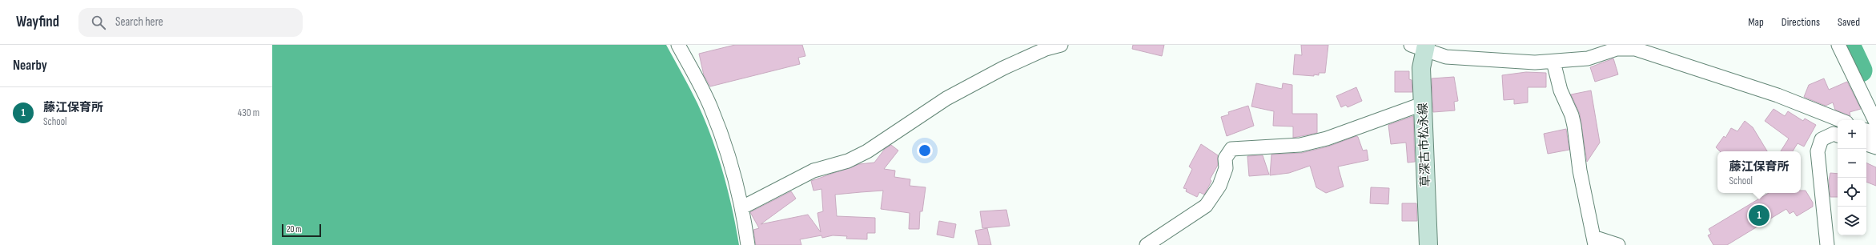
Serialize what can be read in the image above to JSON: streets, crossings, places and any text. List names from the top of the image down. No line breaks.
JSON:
{"streets":{"main road":["草深古市松永線"]},"scale_bar":"20 m","page":{"header":"Wayfind","search":"Search here","nav":["Map","Directions","Saved"],"heading":"Nearby","list":[{"mark":"1","name":"藤江保育所","note":"School","value":"430 m"}],"map_buttons":["+","−"],"popup":["藤江保育所","School"],"pins":"1","scale":"20 m"}}
